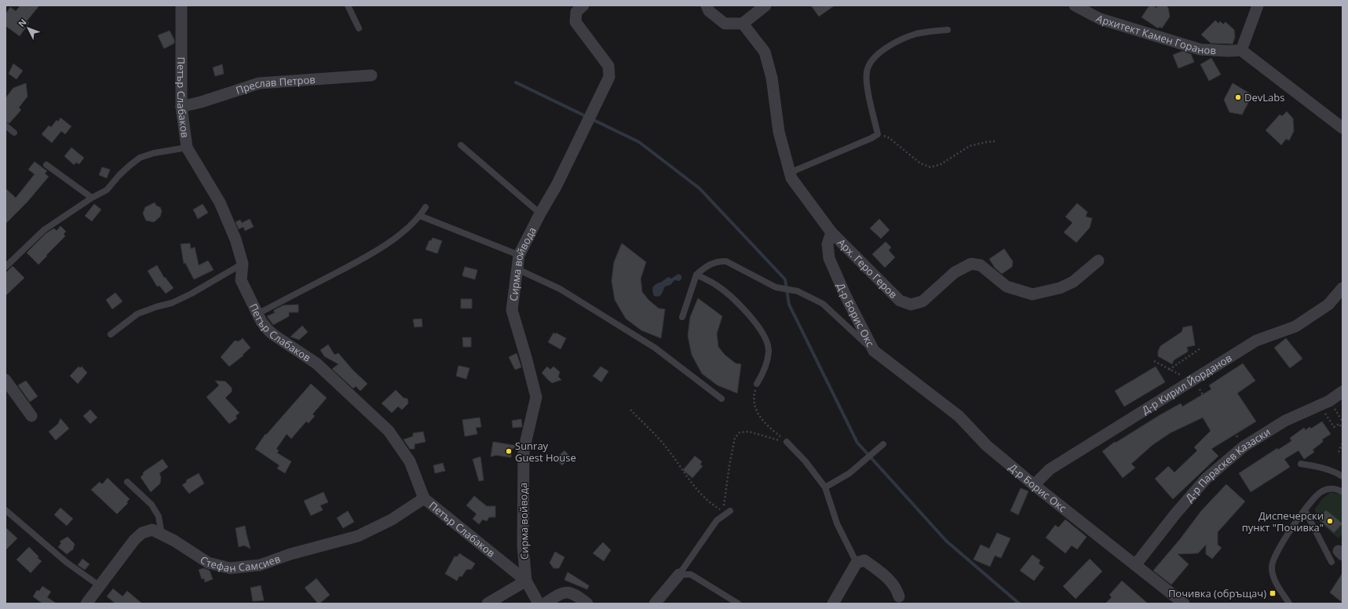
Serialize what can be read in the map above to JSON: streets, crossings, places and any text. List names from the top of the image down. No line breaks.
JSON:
{"streets":{"street":["Архитект Камен Горанов","Преслав Петров","Петър Слабаков","Сирма войвода","Арх. Геро Геров","Д-р Борис Окс","Д-р Кирил Йорданов","Д-р Параскев Казаски","Стефан Самсиев"]},"crossings":[["Преслав Петров","Петър Слабаков"],["Петър Слабаков","Сирма войвода"],["Петър Слабаков","Стефан Самсиев"],["Арх. Геро Геров","Д-р Борис Окс"],["Д-р Борис Окс","Д-р Кирил Йорданов"],["Д-р Борис Окс","Д-р Параскев Казаски"]],"places":{"other":["DevLabs","Sunray Guest House","Диспечерски пункт \"Почивка\""],"transit":["Почивка (обръщач)"]},"north":"top left"}
